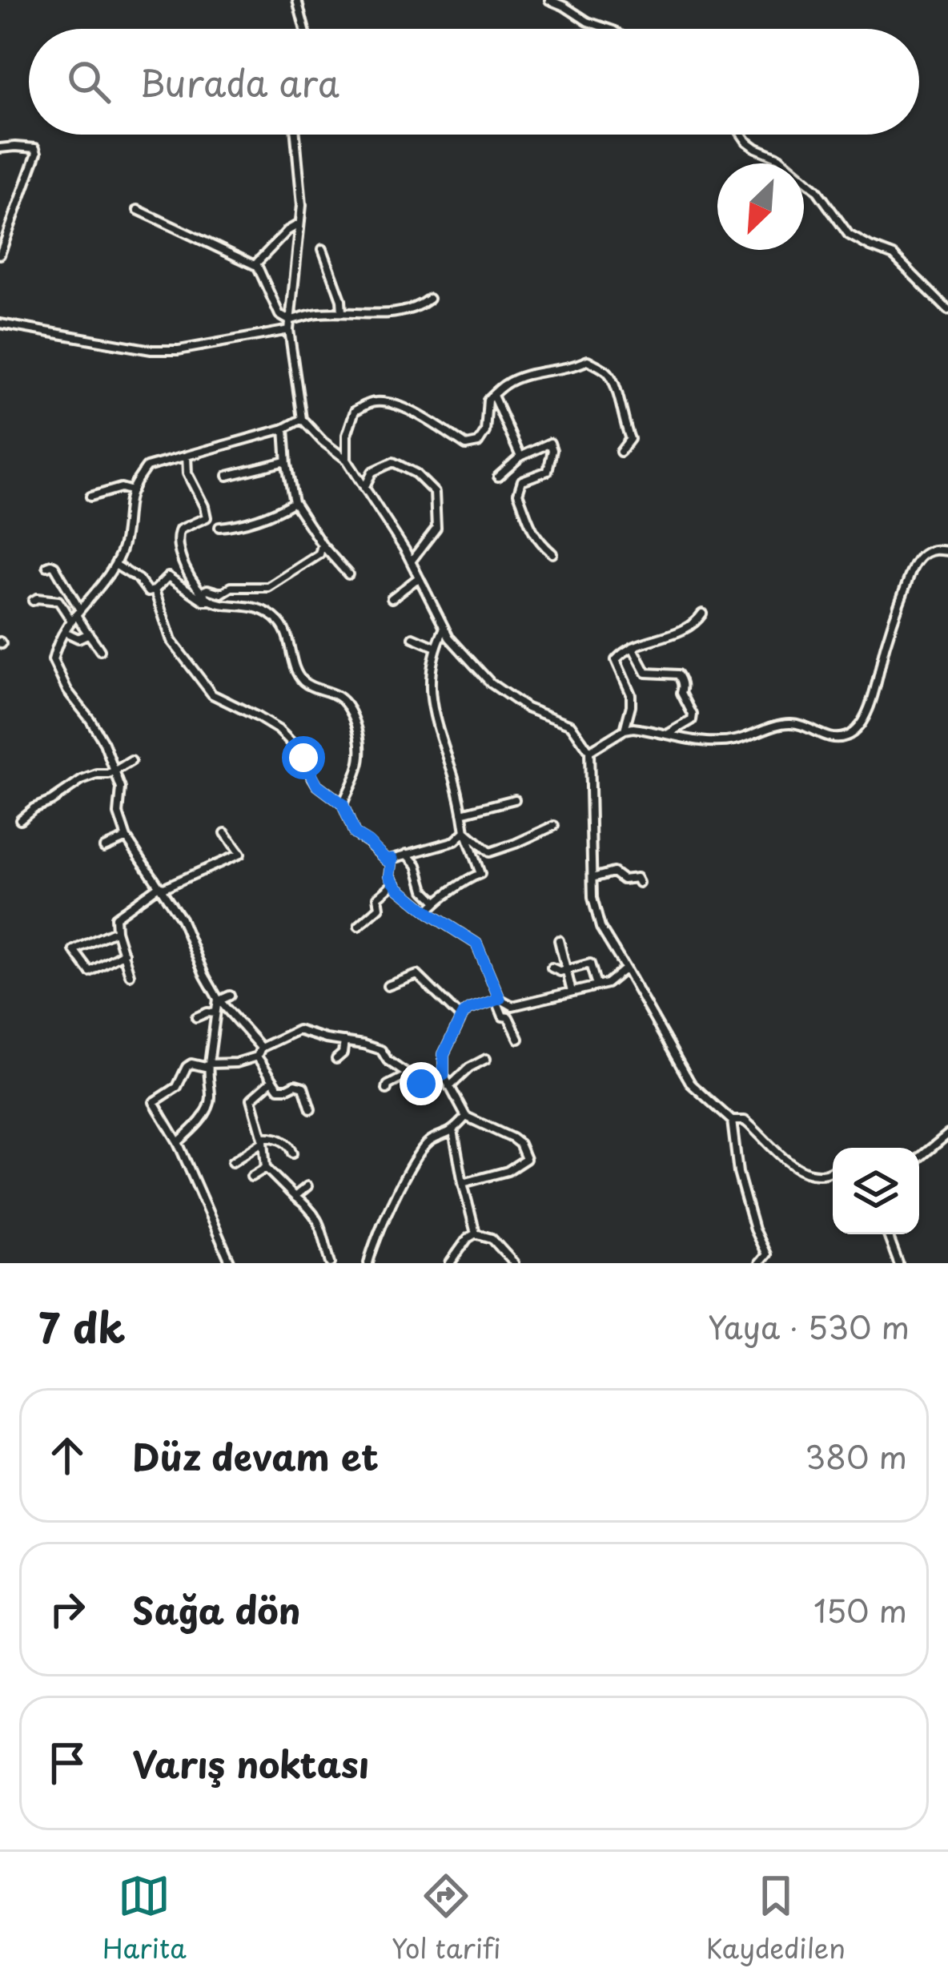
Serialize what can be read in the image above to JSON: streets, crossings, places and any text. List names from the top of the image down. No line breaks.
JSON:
{"north":"bottom left","page":{"search":"Burada ara","heading":["7 dk","Yaya · 530 m"],"list":[["Düz devam et","380 m"],["Sağa dön","150 m"],"Varış noktası"],"nav":["Harita","Yol tarifi","Kaydedilen"]}}
